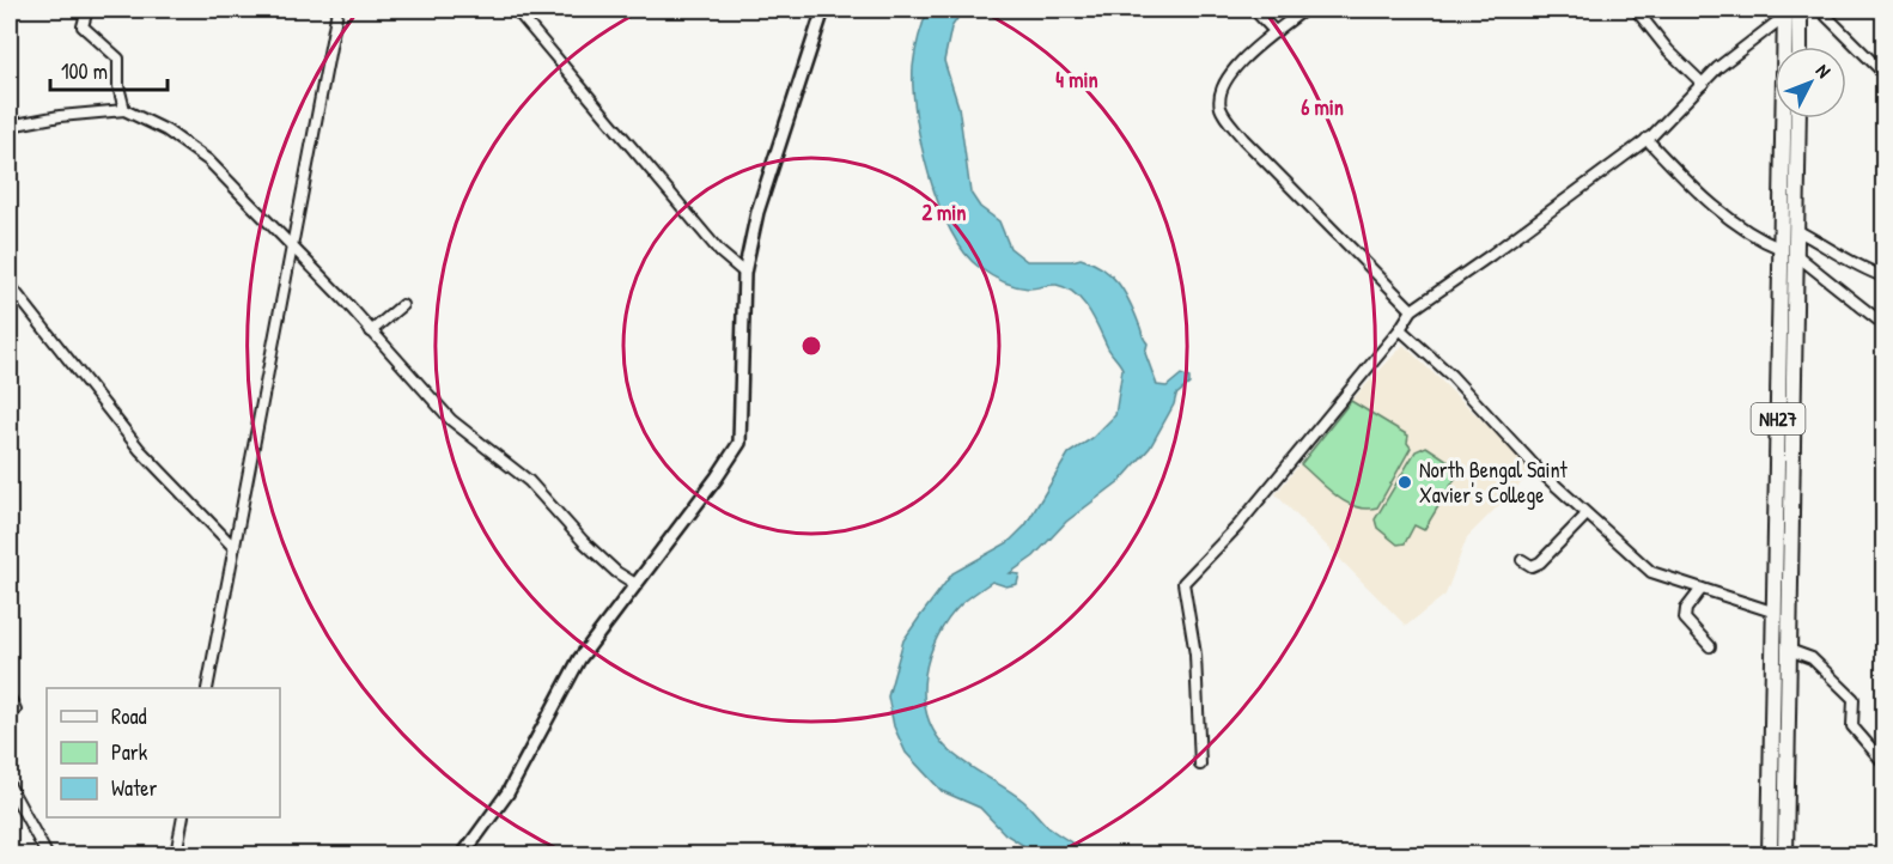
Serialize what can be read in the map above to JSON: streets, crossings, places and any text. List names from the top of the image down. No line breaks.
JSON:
{"streets":{"highway":["NH27"]},"places":["North Bengal Saint Xavier's College"],"legend":["Road","Park","Water"],"scale_bar":"100 m","north":"top right","rings":["4 min","6 min","2 min"]}
